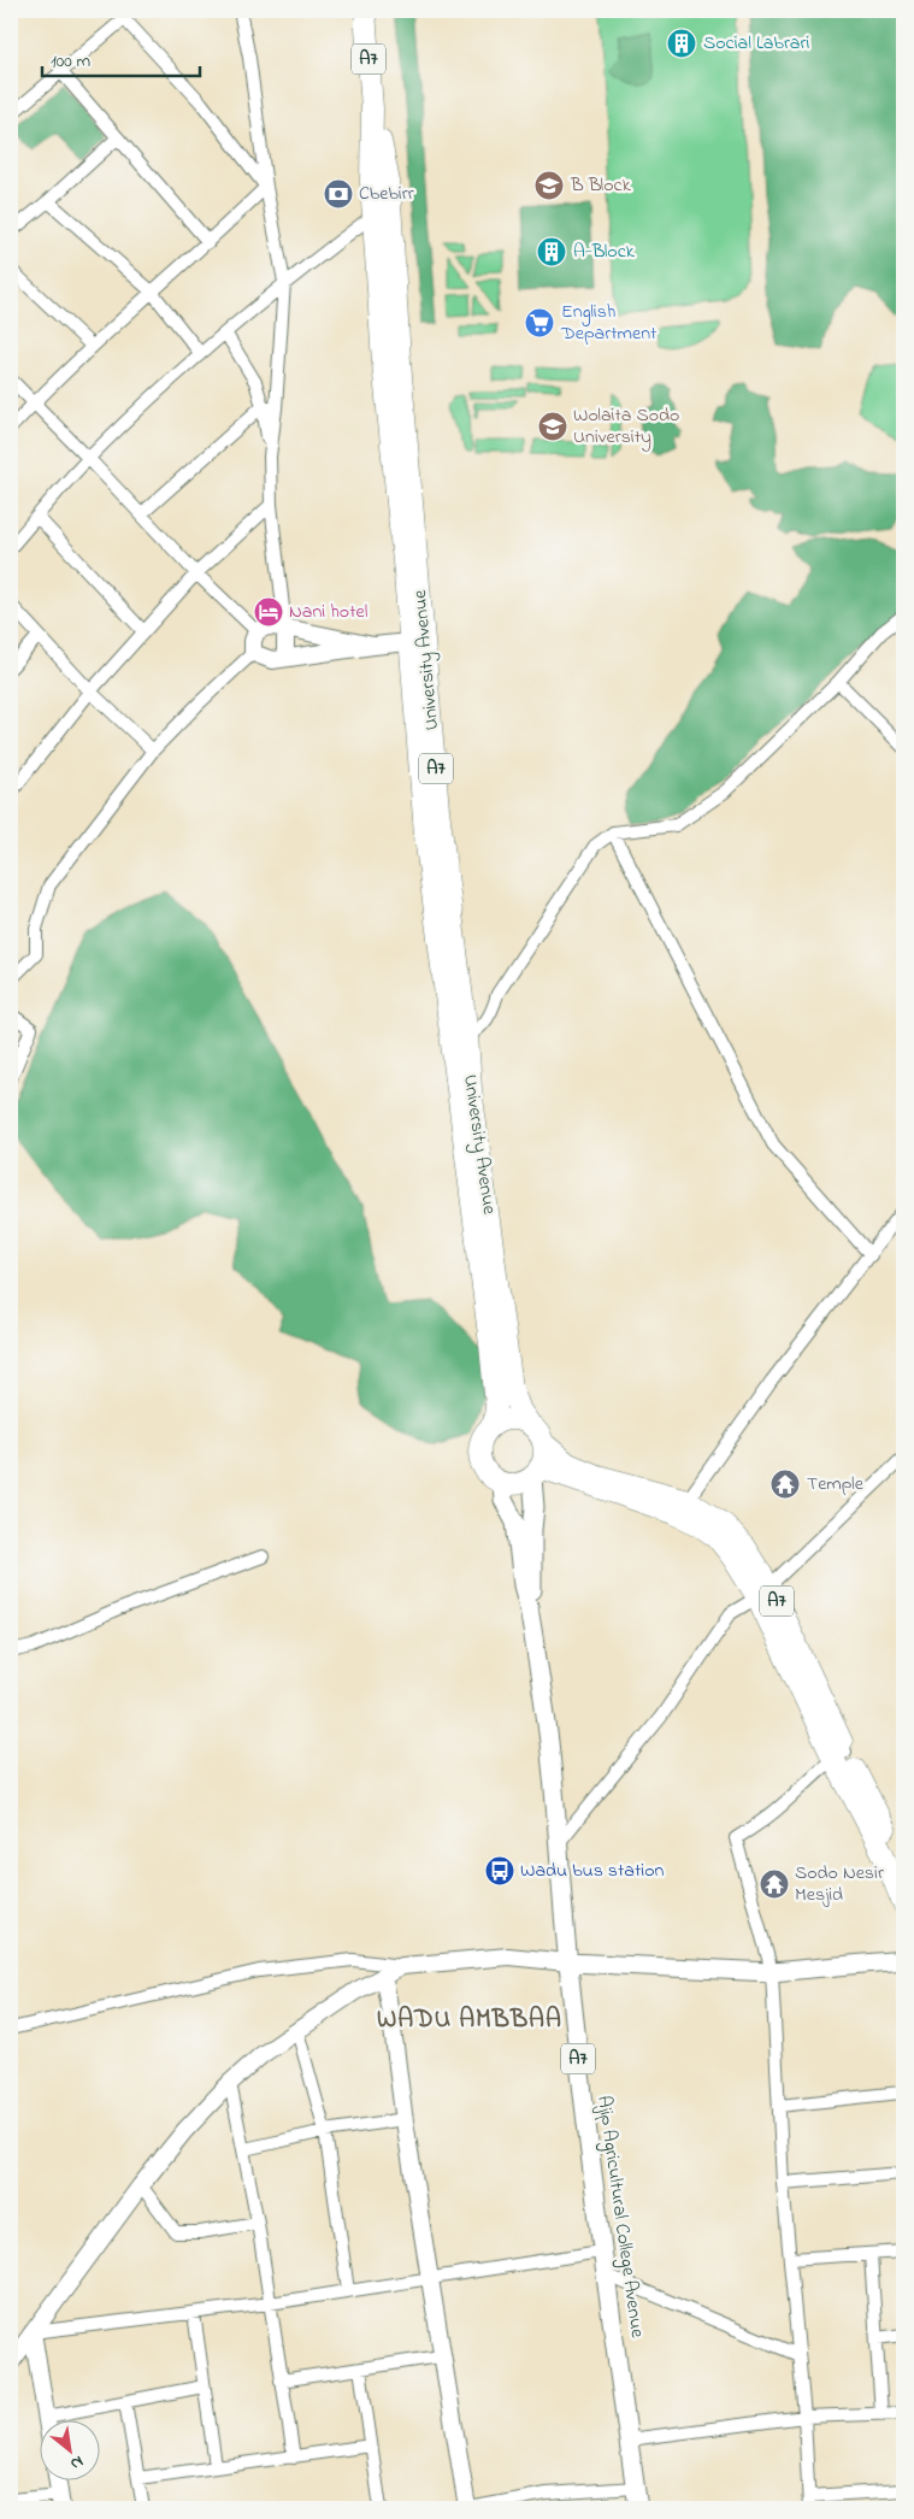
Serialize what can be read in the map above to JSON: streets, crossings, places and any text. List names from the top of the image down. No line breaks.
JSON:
{"streets":{"highway":["A7","University Avenue"],"main road":["Ajip Agricultural College Avenue"]},"crossings":[["A7","University Avenue"],["A7","Ajip Agricultural College Avenue"]],"districts":["WADU AMBBAA"],"places":{"building":["Social Labrari","A-Block"],"school or university":["B Block","Wolaita Sodo University"],"bank":["Cbebirr"],"supermarket":["English Department"],"hotel":["Nani hotel"],"temple":["Temple","Sodo Nesir Mesjid"],"bus stop":["Wadu bus station"]},"scale_bar":"100 m","north":"bottom right"}
